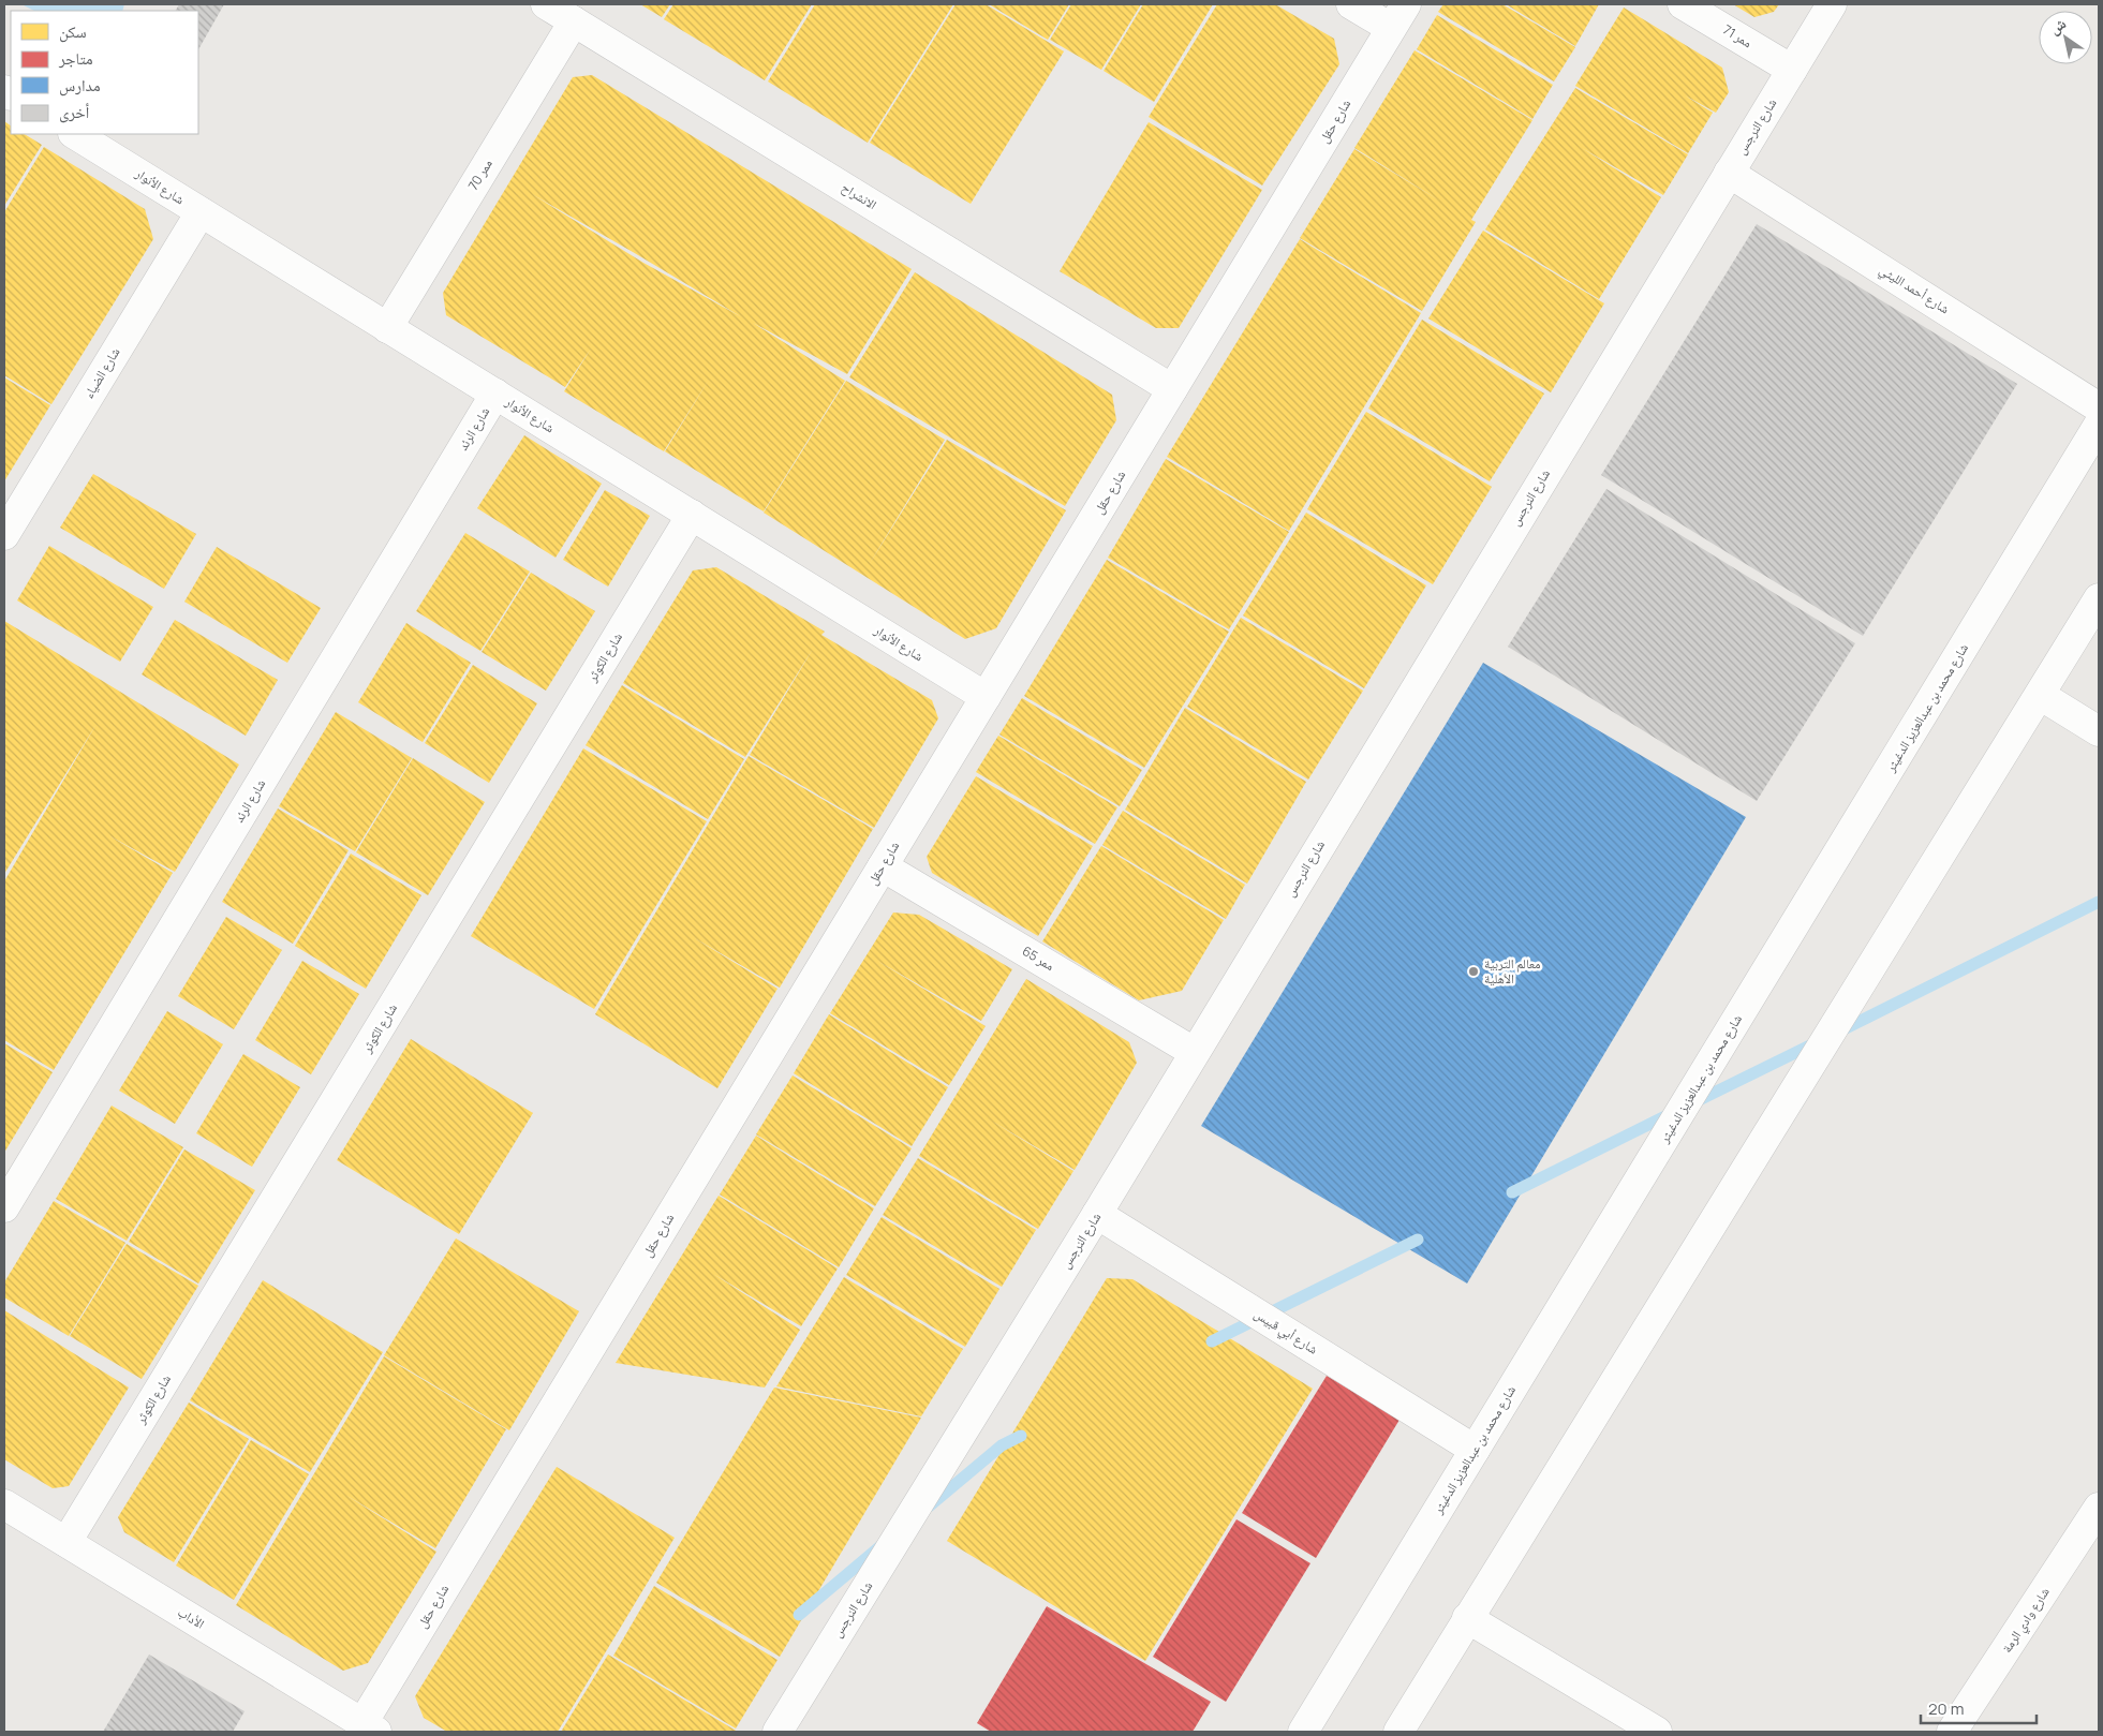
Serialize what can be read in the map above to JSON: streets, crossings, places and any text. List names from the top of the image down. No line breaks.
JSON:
{"streets":{"street":["ممر 71","شارع حقل","شارع النرجس","ممر 70","شارع الأنوار","الانشراح","شارع أحمد الليثي","شارع الضياء","شارع الرئد","شارع الكوثر","شارع محمد بن عبدالعزيز الدغيثر","ممر 65","شارع أبي قبيس","الأداب","شارع وادي الرمة"]},"crossings":[["ممر 71","شارع النرجس"],["شارع حقل","شارع الأنوار"],["شارع حقل","الانشراح"],["شارع حقل","ممر 65"],["شارع حقل","الأداب"],["شارع النرجس","شارع أحمد الليثي"],["شارع النرجس","ممر 65"],["شارع النرجس","شارع أبي قبيس"],["ممر 70","شارع الأنوار"],["ممر 70","الانشراح"],["شارع الأنوار","شارع الضياء"],["شارع الأنوار","شارع الرئد"],["شارع الأنوار","شارع الكوثر"],["شارع الكوثر","الأداب"],["شارع محمد بن عبدالعزيز الدغيثر","شارع أبي قبيس"]],"places":["معالم التربية الأهلية"],"legend":["سكن","متاجر","مدارس","أخرى"],"scale_bar":"20 m","north":"top left"}
